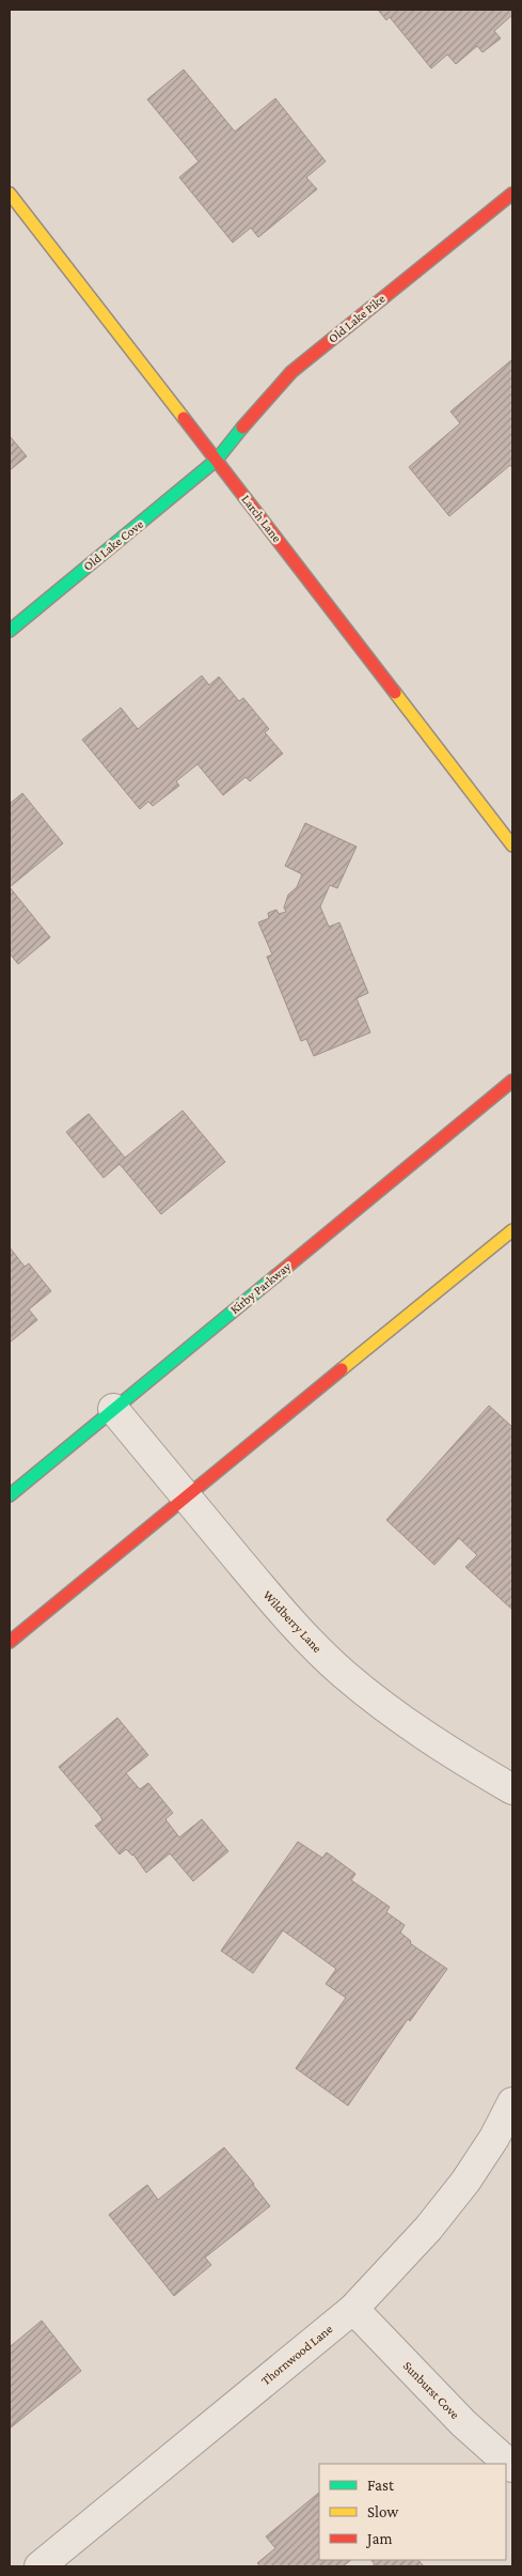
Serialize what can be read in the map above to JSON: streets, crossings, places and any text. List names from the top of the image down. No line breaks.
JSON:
{"streets":{"street":["Old Lake Pike","Larch Lane","Old Lake Cove","Kirby Parkway","Wildberry Lane","Thornwood Lane","Sunburst Cove"]},"crossings":[["Old Lake Pike","Larch Lane"],["Old Lake Pike","Old Lake Cove"],["Larch Lane","Old Lake Cove"],["Kirby Parkway","Wildberry Lane"],["Thornwood Lane","Sunburst Cove"]],"legend":["Fast","Slow","Jam"]}
